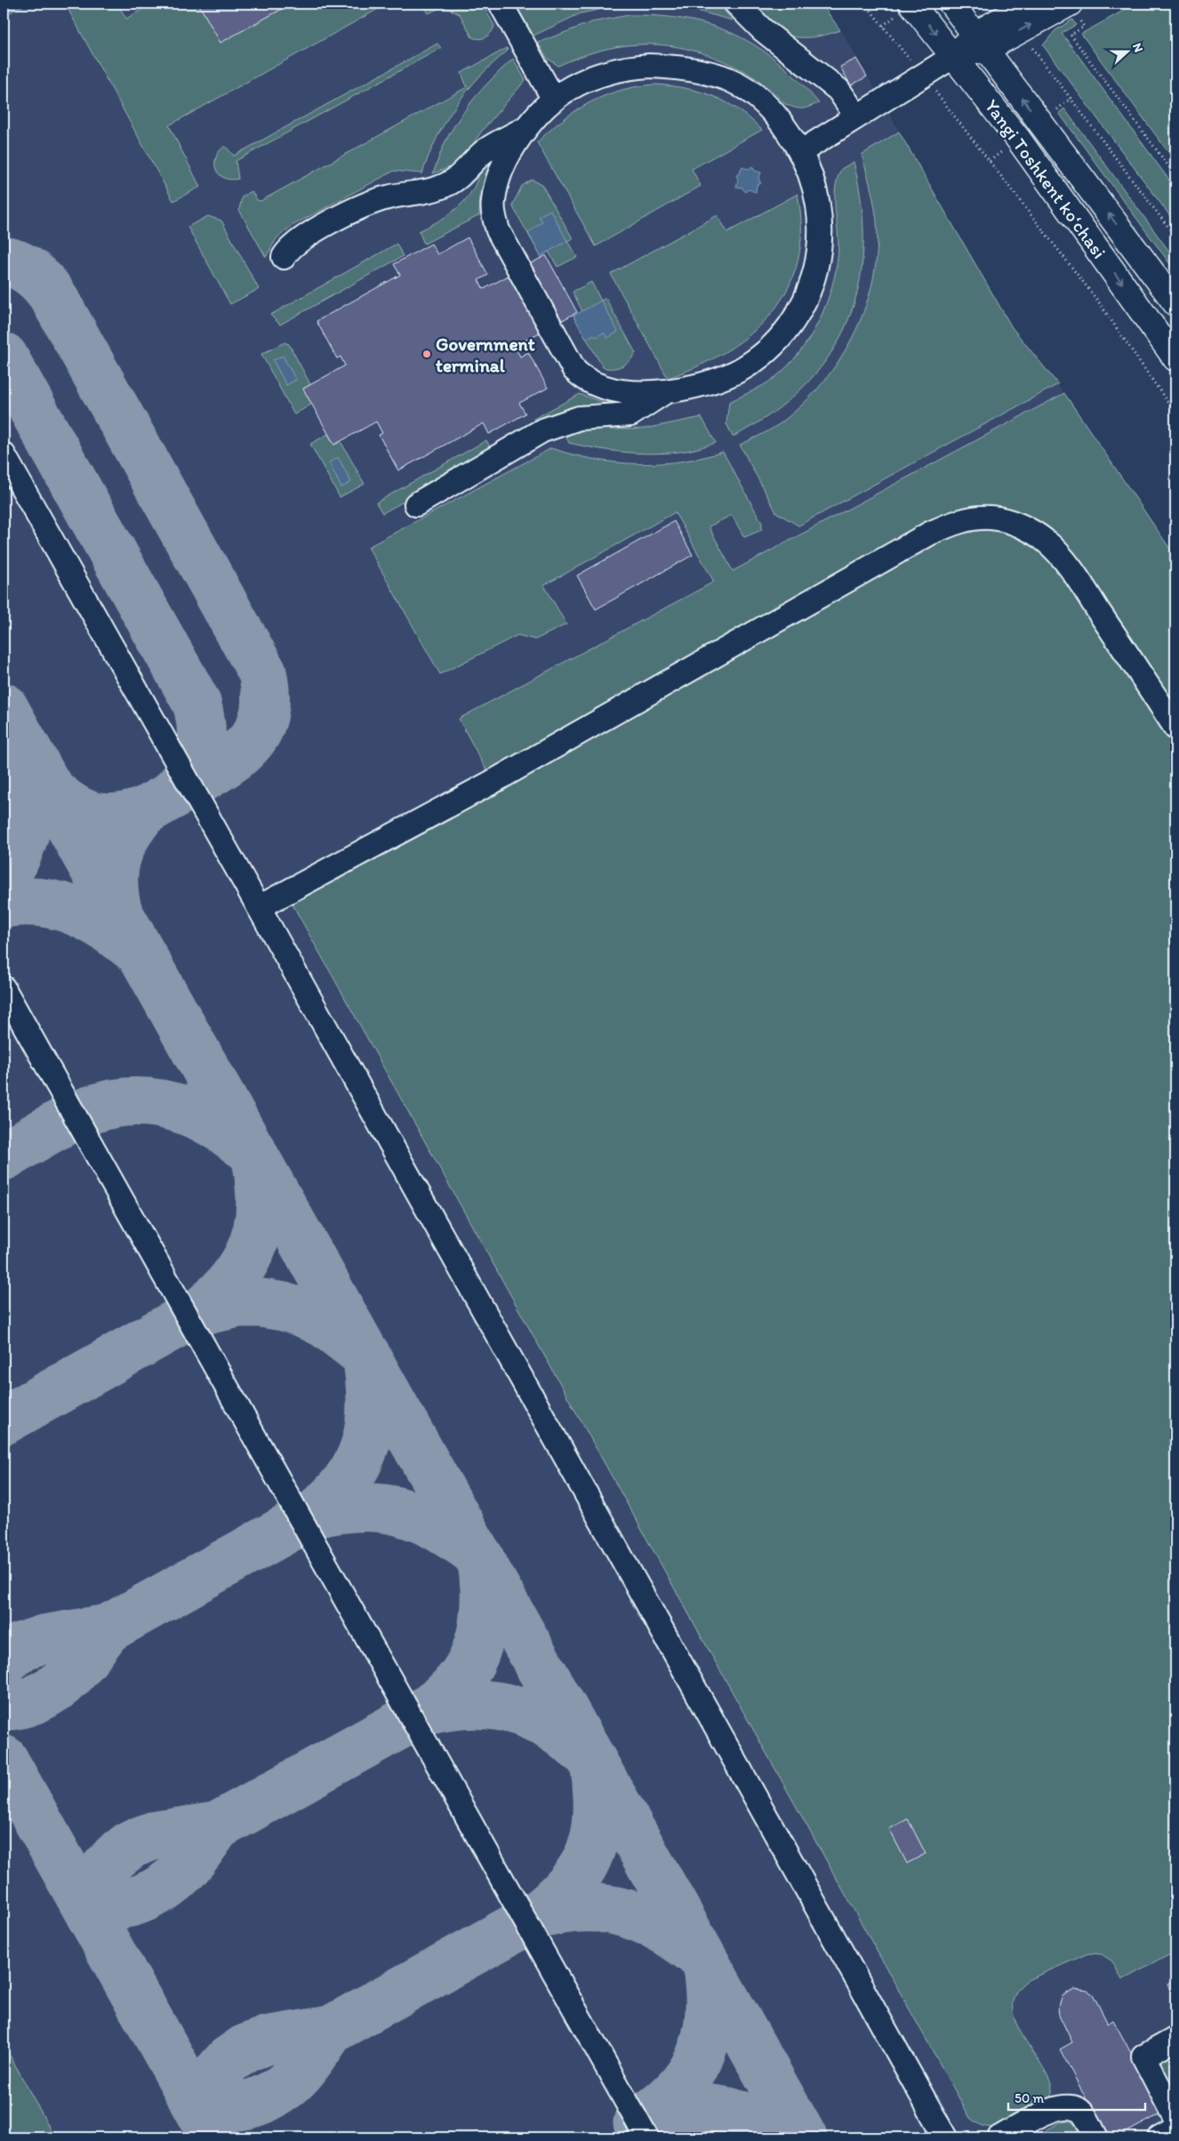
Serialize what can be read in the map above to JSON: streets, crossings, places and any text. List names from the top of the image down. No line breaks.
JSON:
{"streets":{"main road":["Yangi Toshkent ko‘chasi"]},"places":["Government terminal"],"scale_bar":"50 m","north":"right"}
